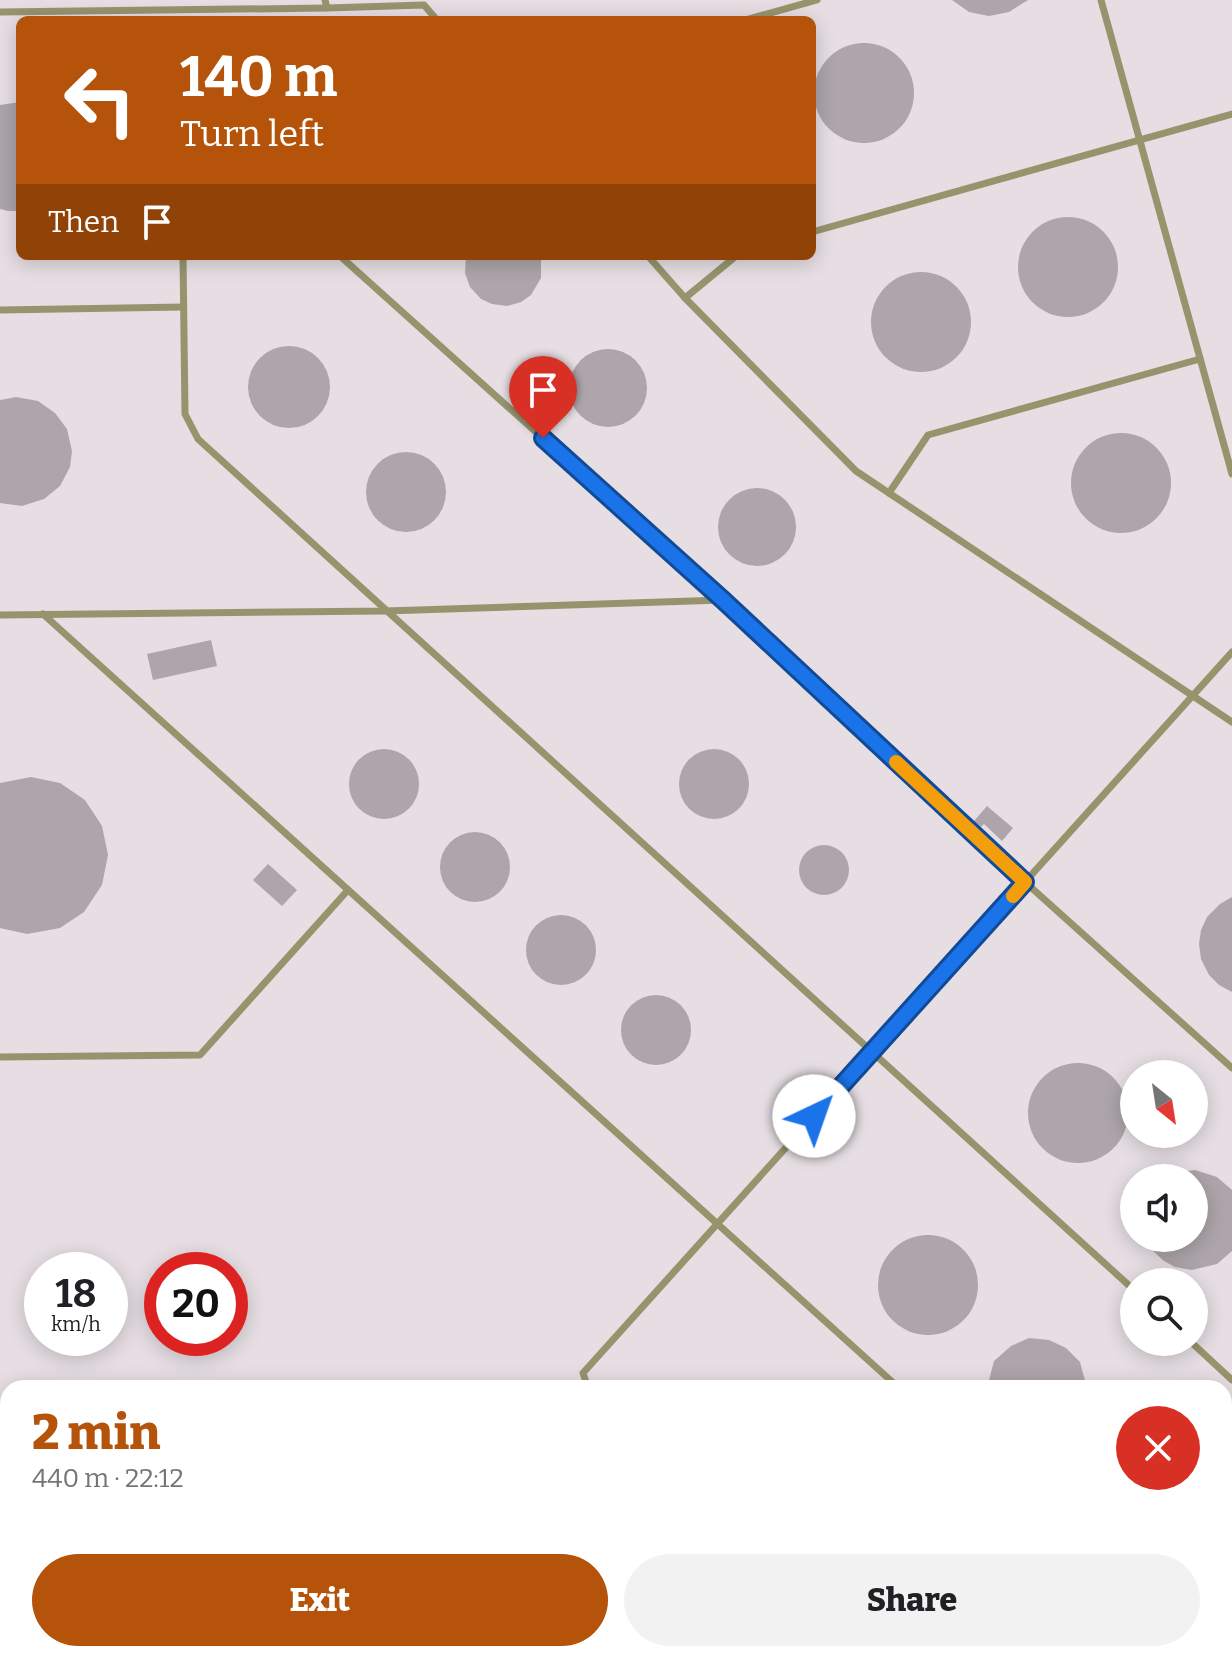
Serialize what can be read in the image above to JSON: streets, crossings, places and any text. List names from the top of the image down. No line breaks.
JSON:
{"north":"bottom right","page":{"turn":["140 m","Turn left"],"then":"Then","speed":"18 km/h","limit":"20","heading":["2 min","440 m · 22:12"],"buttons":["Exit","Share"]}}
